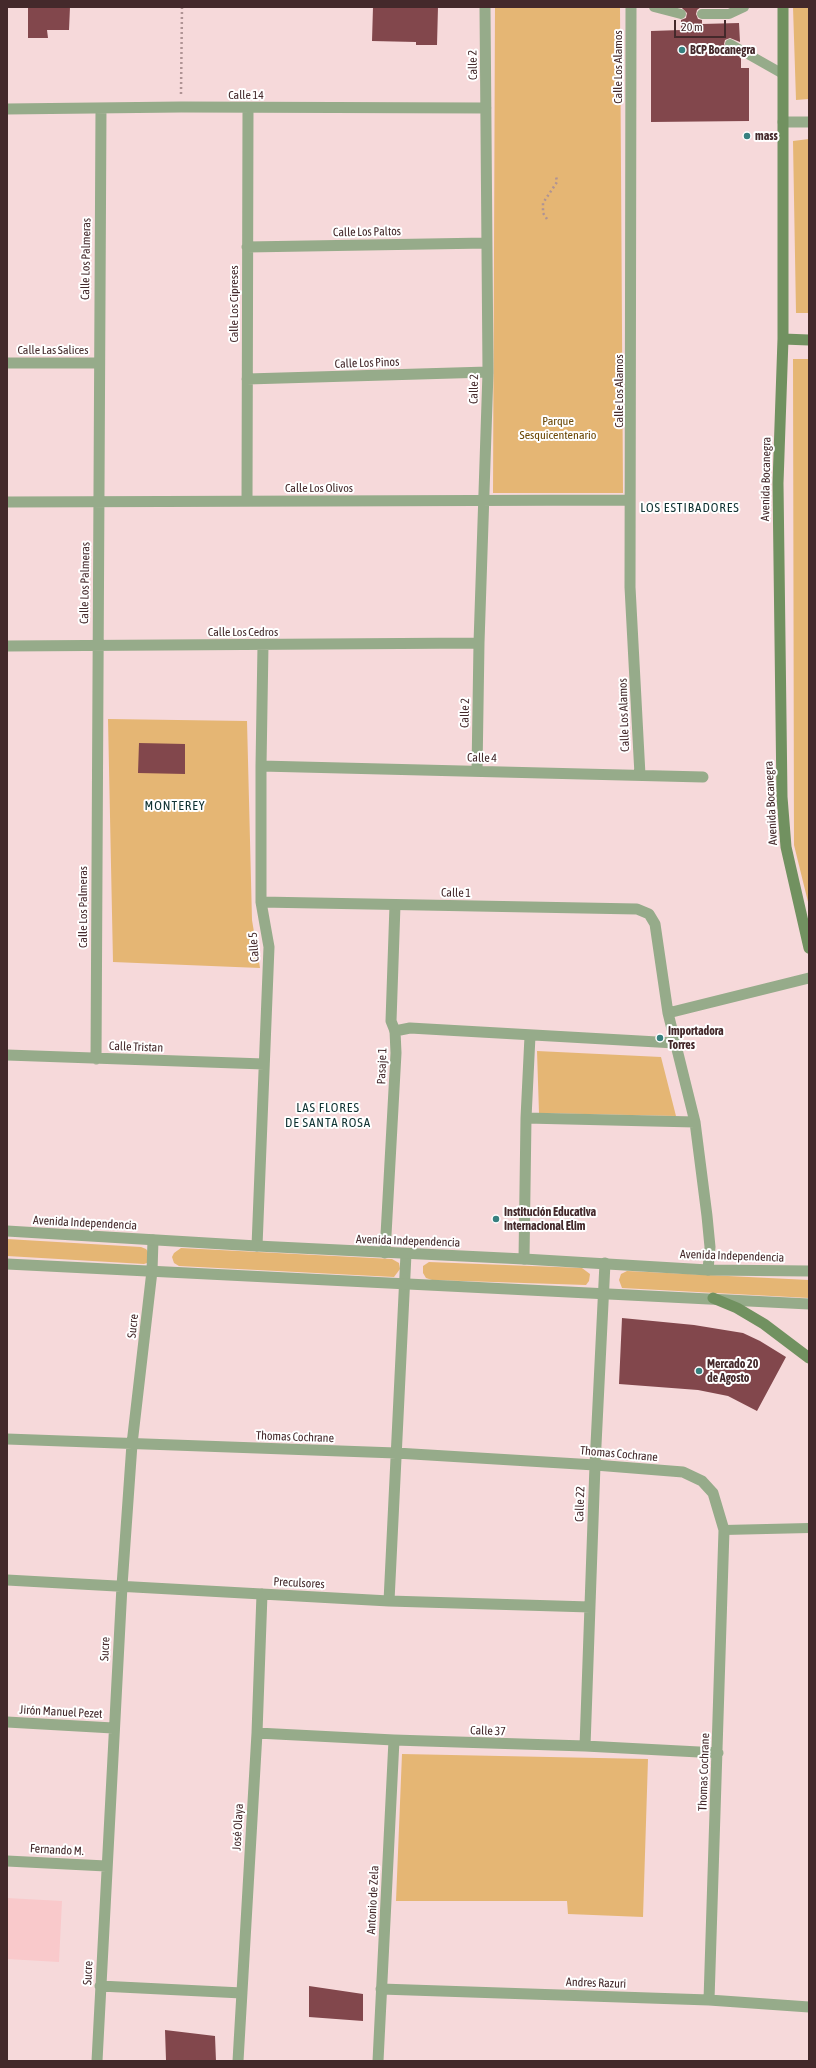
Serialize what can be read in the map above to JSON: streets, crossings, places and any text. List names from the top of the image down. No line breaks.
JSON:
{"streets":{"main road":["Avenida Bocanegra"],"street":["Calle 2","Calle Los Alamos","Calle 14","Calle Los Paltos","Calle Los Palmeras","Calle Los Cipreses","Calle Las Salices","Calle Los Pinos","Calle Los Olivos","Calle Los Cedros","Calle 4","Calle 1","Calle 5","Calle Tristan","Pasaje 1","Avenida Independencia","Sucre","Thomas Cochrane","Calle 22","Preculsores","Jirón Manuel Pezet","Calle 37","José Olaya","Fernando M.","Antonio de Zela","Andres Razuri"]},"crossings":[["Calle 2","Calle 14"],["Calle 2","Calle Los Paltos"],["Calle 2","Calle Los Pinos"],["Calle 2","Calle Los Olivos"],["Calle 2","Calle Los Cedros"],["Calle 2","Calle 4"],["Calle Los Alamos","Calle Los Olivos"],["Calle Los Alamos","Calle 4"],["Calle 14","Calle Los Palmeras"],["Calle 14","Calle Los Cipreses"],["Calle Los Paltos","Calle Los Cipreses"],["Calle Los Palmeras","Calle Las Salices"],["Calle Los Palmeras","Calle Los Olivos"],["Calle Los Palmeras","Calle Los Cedros"],["Calle Los Palmeras","Calle Tristan"],["Calle Los Cipreses","Calle Los Pinos"],["Calle Los Cipreses","Calle Los Olivos"],["Calle Los Cedros","Calle 5"],["Calle 4","Calle 5"],["Calle 1","Calle 5"],["Calle 1","Pasaje 1"],["Calle 5","Calle Tristan"],["Calle 5","Avenida Independencia"],["Pasaje 1","Avenida Independencia"],["Avenida Independencia","Sucre"],["Avenida Independencia","Calle 22"],["Sucre","Thomas Cochrane"],["Sucre","Preculsores"],["Sucre","Jirón Manuel Pezet"],["Sucre","Fernando M."],["Thomas Cochrane","Calle 22"],["Thomas Cochrane","Calle 37"],["Thomas Cochrane","Andres Razuri"],["Calle 22","Preculsores"],["Calle 22","Calle 37"],["Preculsores","José Olaya"],["Calle 37","José Olaya"],["Calle 37","Antonio de Zela"],["Antonio de Zela","Andres Razuri"]],"districts":["LOS ESTIBADORES","MONTEREY","LAS FLORES DE SANTA ROSA"],"parks":["Parque Sesquicentenario"],"places":["BCP Bocanegra","mass","Importadora Torres","Institución Educativa Internacional Elim","Mercado 20 de Agosto"],"scale_bar":"20 m"}
